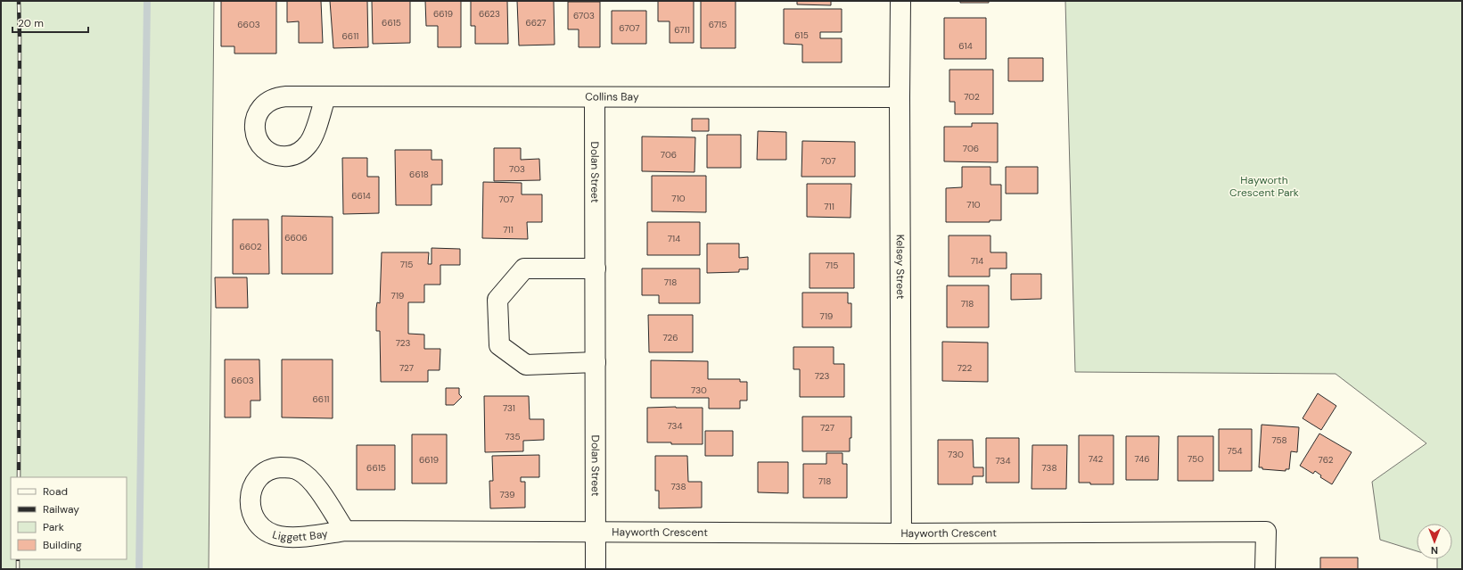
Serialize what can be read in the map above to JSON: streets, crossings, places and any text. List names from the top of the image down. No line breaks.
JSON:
{"streets":{"street":["Collins Bay","Dolan Street","Kelsey Street","Liggett Bay","Hayworth Crescent"]},"crossings":[["Collins Bay","Dolan Street"],["Collins Bay","Kelsey Street"],["Dolan Street","Liggett Bay"],["Dolan Street","Hayworth Crescent"],["Kelsey Street","Hayworth Crescent"],["Liggett Bay","Hayworth Crescent"]],"parks":["Hayworth Crescent Park"],"house_numbers":["6619","6623","6703","6615","6627","6603","6715","6707","6711","615","6611","614","702","706","706","707","703","6618","6614","710","707","710","711","711","6606","714","6602","714","715","715","718","719","718","719","726","723","727","722","723","6603","730","6611","731","734","727","735","758","754","730","742","746","750","6619","762","734","6615","738","718","738","739"],"legend":["Road","Railway","Park","Building"],"scale_bar":"20 m","north":"bottom"}
